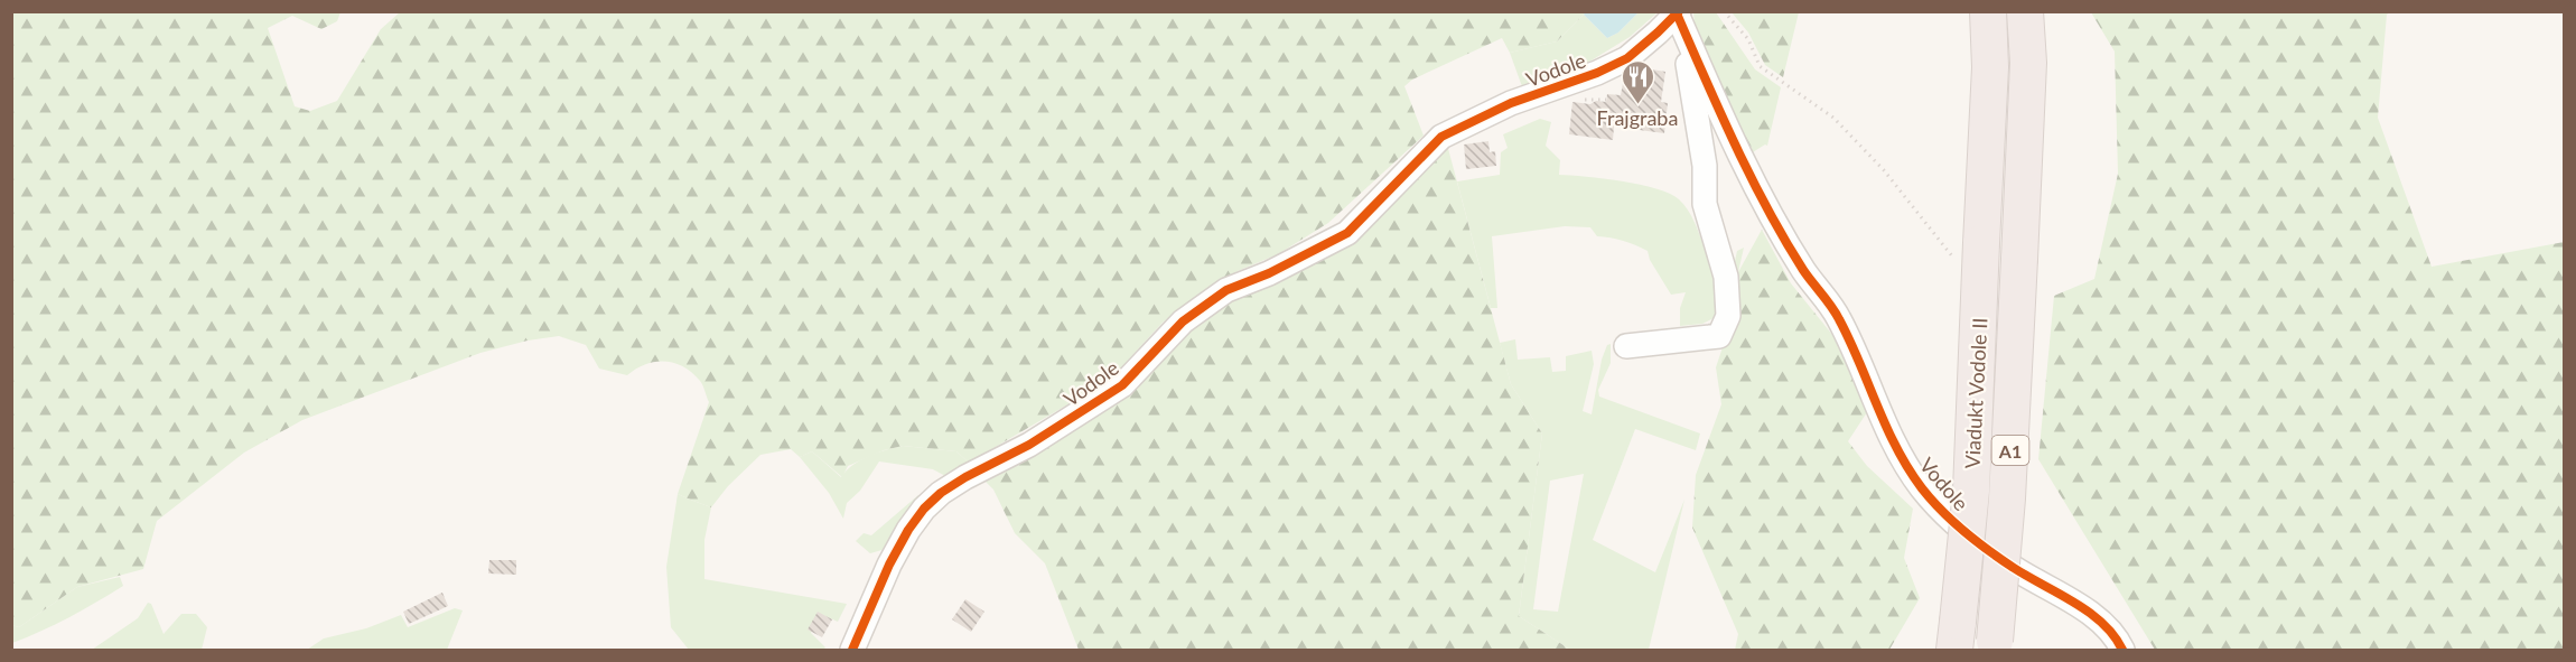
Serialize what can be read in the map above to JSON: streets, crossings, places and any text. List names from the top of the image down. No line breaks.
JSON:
{"streets":{"highway":["Viadukt Vodole II","A1"],"street":["Vodole"]},"crossings":[["Viadukt Vodole II","A1"]],"places":{"restaurant":["Frajgraba"]}}
